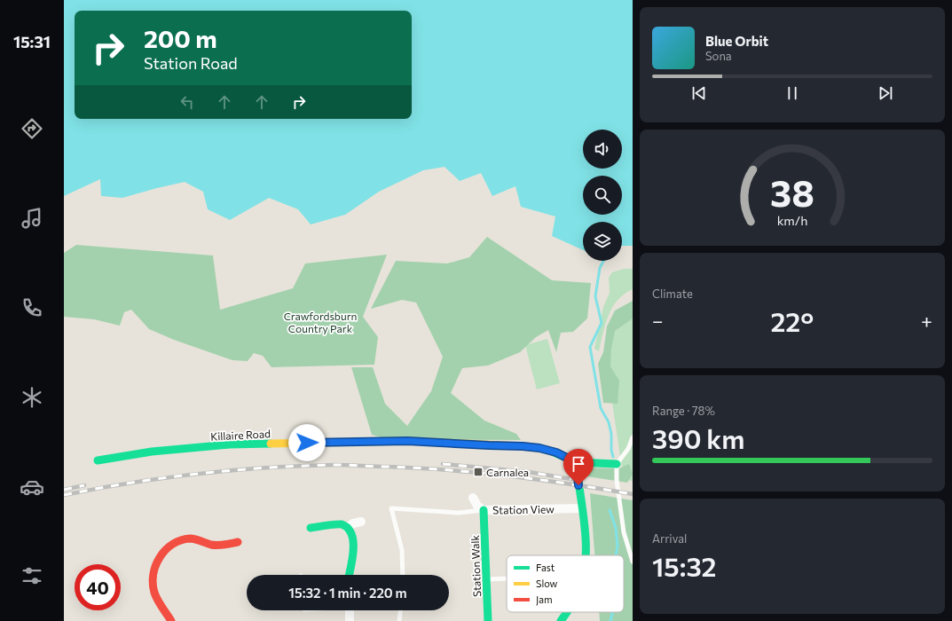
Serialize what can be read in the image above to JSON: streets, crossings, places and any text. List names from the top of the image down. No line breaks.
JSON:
{"streets":{"street":["Killaire Road","Station View","Station Walk"]},"crossings":[["Station View","Station Walk"]],"parks":["Crawfordsburn Country Park"],"places":{"transit":["Carnalea"]},"legend":["Fast","Slow","Jam"],"page":{"tabs":"15:31","turn":["200 m","Station Road"],"song":["Blue Orbit","Sona"],"tile":["Climate",["Range · 78%","390 km"],["Arrival","15:32"]],"heat":["−","22°","+"],"limit":"40","trip":"15:32 · 1 min · 220 m","gauge":["38","km/h"]}}
